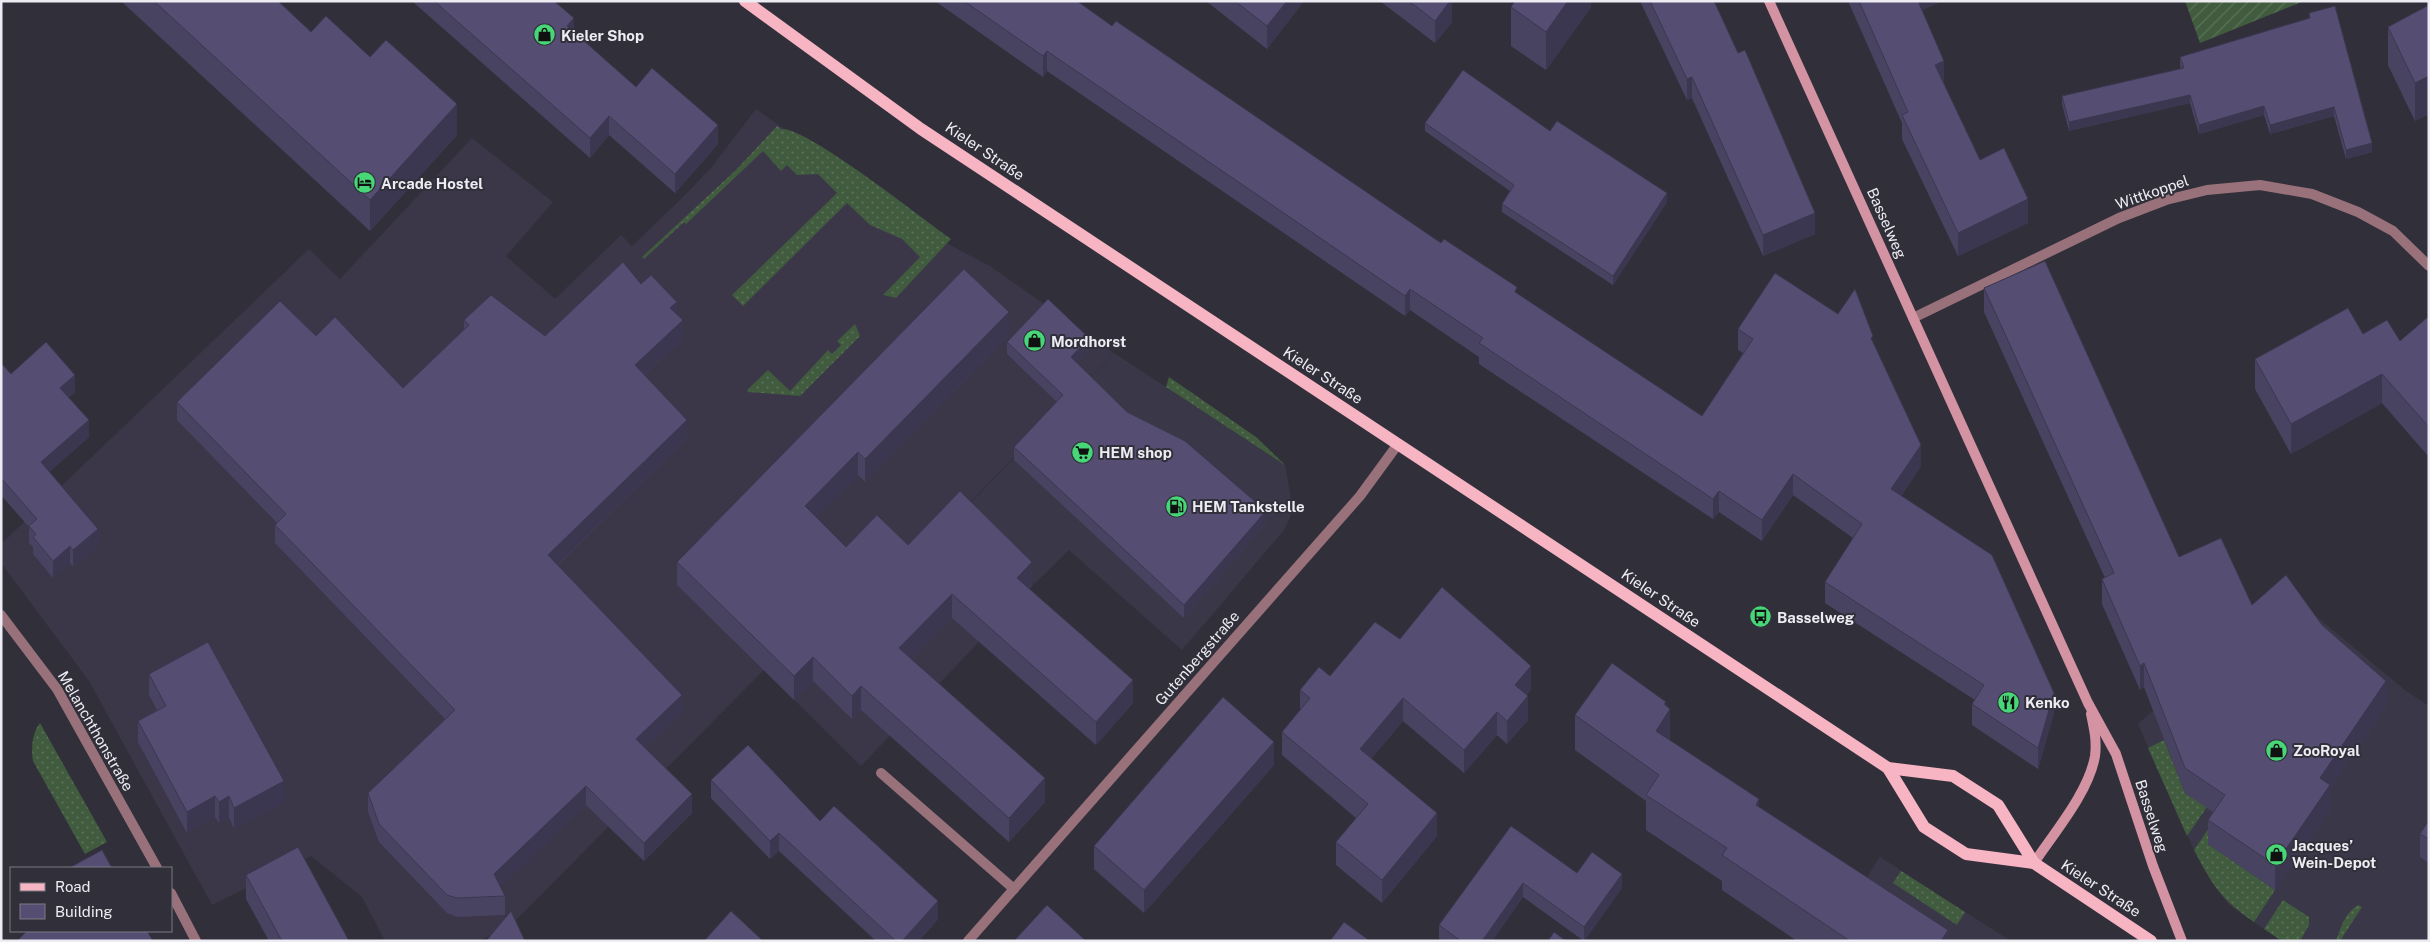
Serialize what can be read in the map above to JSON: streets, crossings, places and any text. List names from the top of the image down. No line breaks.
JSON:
{"streets":{"main road":["Kieler Straße"],"street":["Wittkoppel","Basselweg","Gutenbergstraße","Melanchthonstraße"]},"crossings":[["Kieler Straße","Basselweg"],["Kieler Straße","Gutenbergstraße"],["Wittkoppel","Basselweg"]],"places":{"shop":["Kieler Shop","Mordhorst","ZooRoyal","Jacques’ Wein-Depot"],"hotel":["Arcade Hostel"],"supermarket":["HEM shop"],"fuel station":["HEM Tankstelle"],"bus stop":["Basselweg"],"restaurant":["Kenko"]},"legend":["Road","Building"]}
